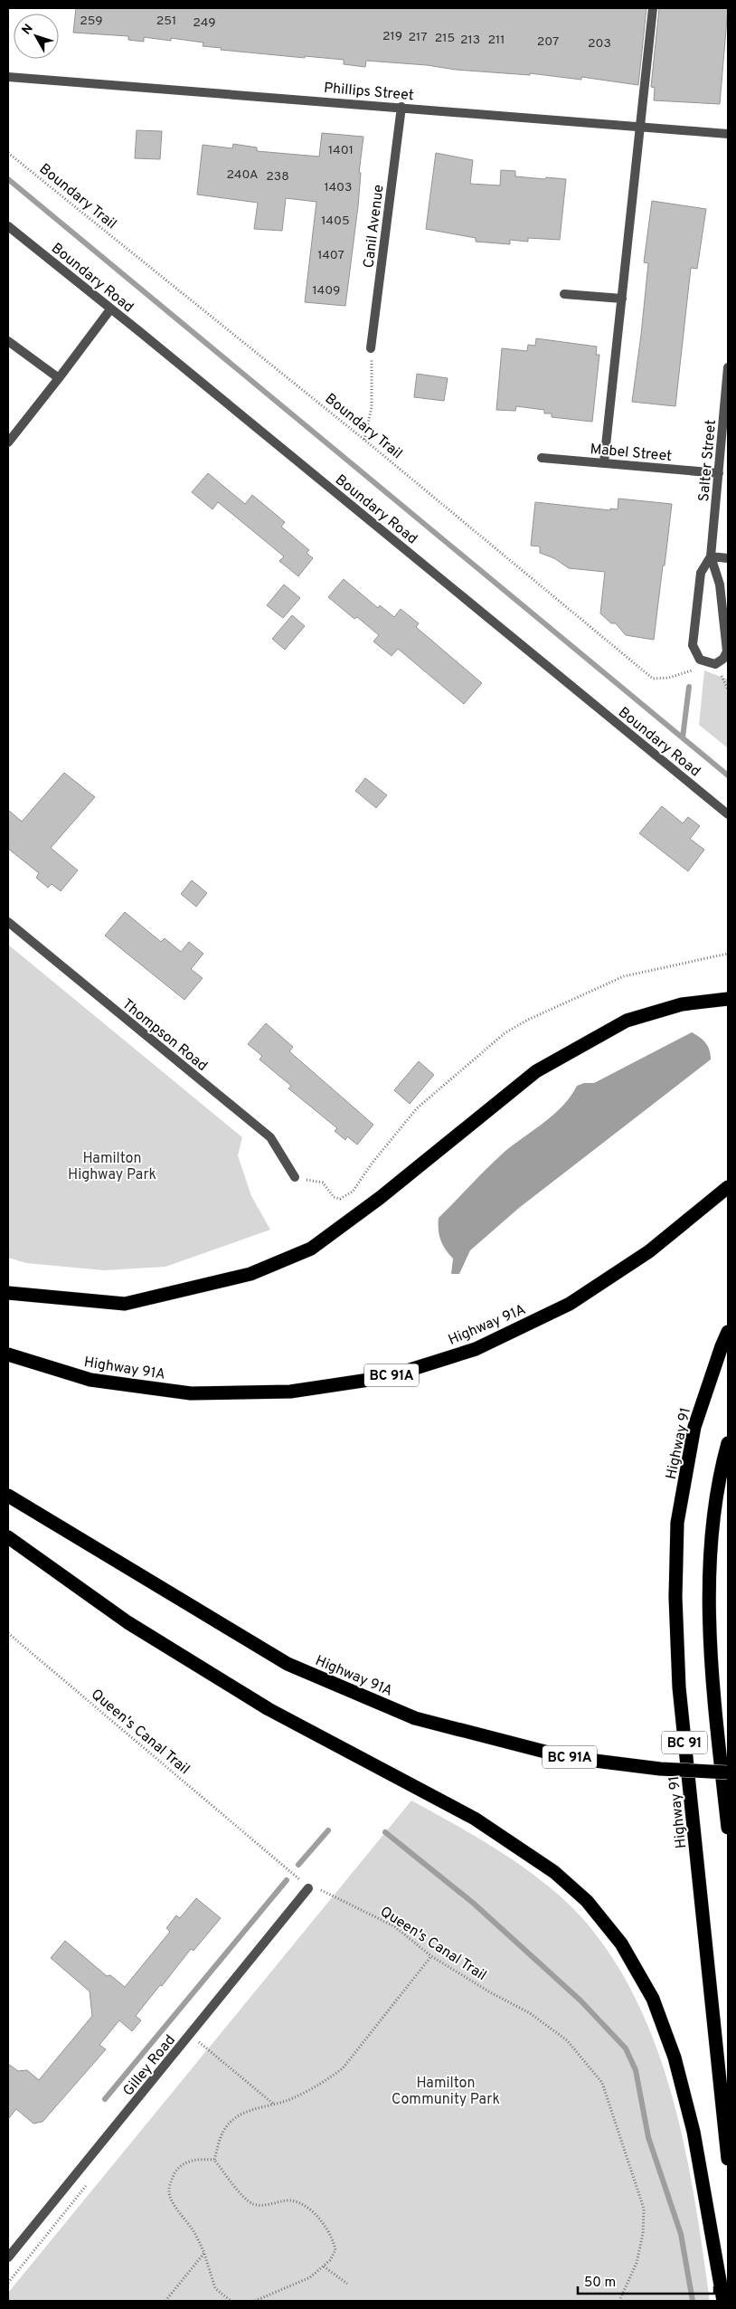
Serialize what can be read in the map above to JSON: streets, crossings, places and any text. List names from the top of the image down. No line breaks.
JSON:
{"streets":{"highway":["Highway 91A","BC 91A","Highway 91","BC 91"],"street":["Phillips Street","Canil Avenue","Boundary Road","Mabel Street","Salter Street","Thompson Road","Gilley Road"],"path":["Boundary Trail","Queen's Canal Trail"]},"crossings":[["Phillips Street","Canil Avenue"],["Boundary Trail","Salter Street"],["Mabel Street","Salter Street"],["Queen's Canal Trail","Gilley Road"]],"parks":["Hamilton Highway Park","Hamilton Community Park"],"house_numbers":["259","251","249","219","217","215","213","211","207","203","1401","240A","238","1403","1405","1407","1409"],"scale_bar":"50 m","north":"top left"}
